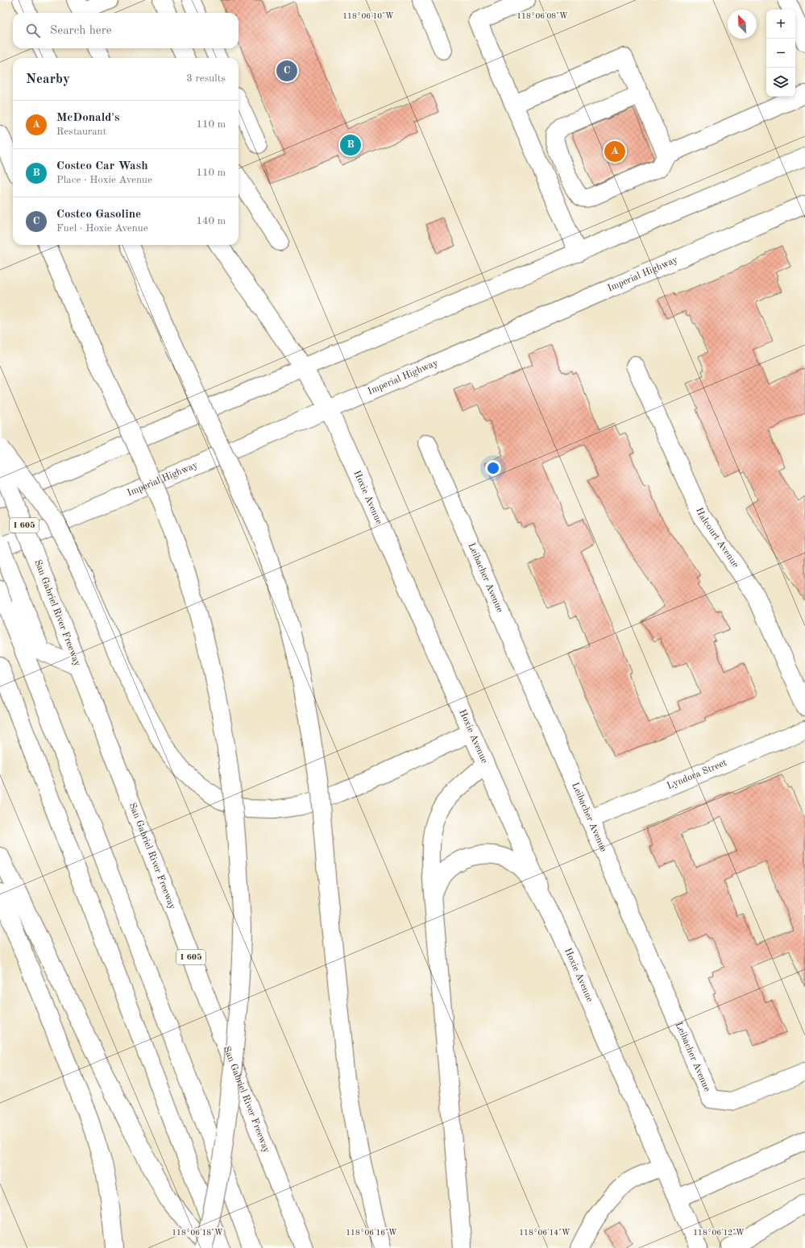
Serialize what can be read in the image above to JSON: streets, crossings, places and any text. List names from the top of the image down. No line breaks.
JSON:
{"streets":{"main road":["Imperial Highway","Hoxie Avenue","I 605","Halcourt Avenue","Leibacher Avenue","San Gabriel River Freeway","Lyndora Street"]},"crossings":[["Imperial Highway","Hoxie Avenue"],["Leibacher Avenue","Lyndora Street"]],"north":"top left","page":{"map_buttons":["+","−"],"search":"Search here","heading":["Nearby","3 results"],"pins":["C","B","A"],"list":[{"mark":"A","name":"McDonald's","note":"Restaurant","value":"110 m"},{"mark":"B","name":"Costco Car Wash","note":"Place · Hoxie Avenue","value":"110 m"},{"mark":"C","name":"Costco Gasoline","note":"Fuel · Hoxie Avenue","value":"140 m"}]},"coordinates":["118°06'10\"W","118°06'08\"W","118°06'18\"W","118°06'16\"W","118°06'14\"W","118°06'12\"W"]}
